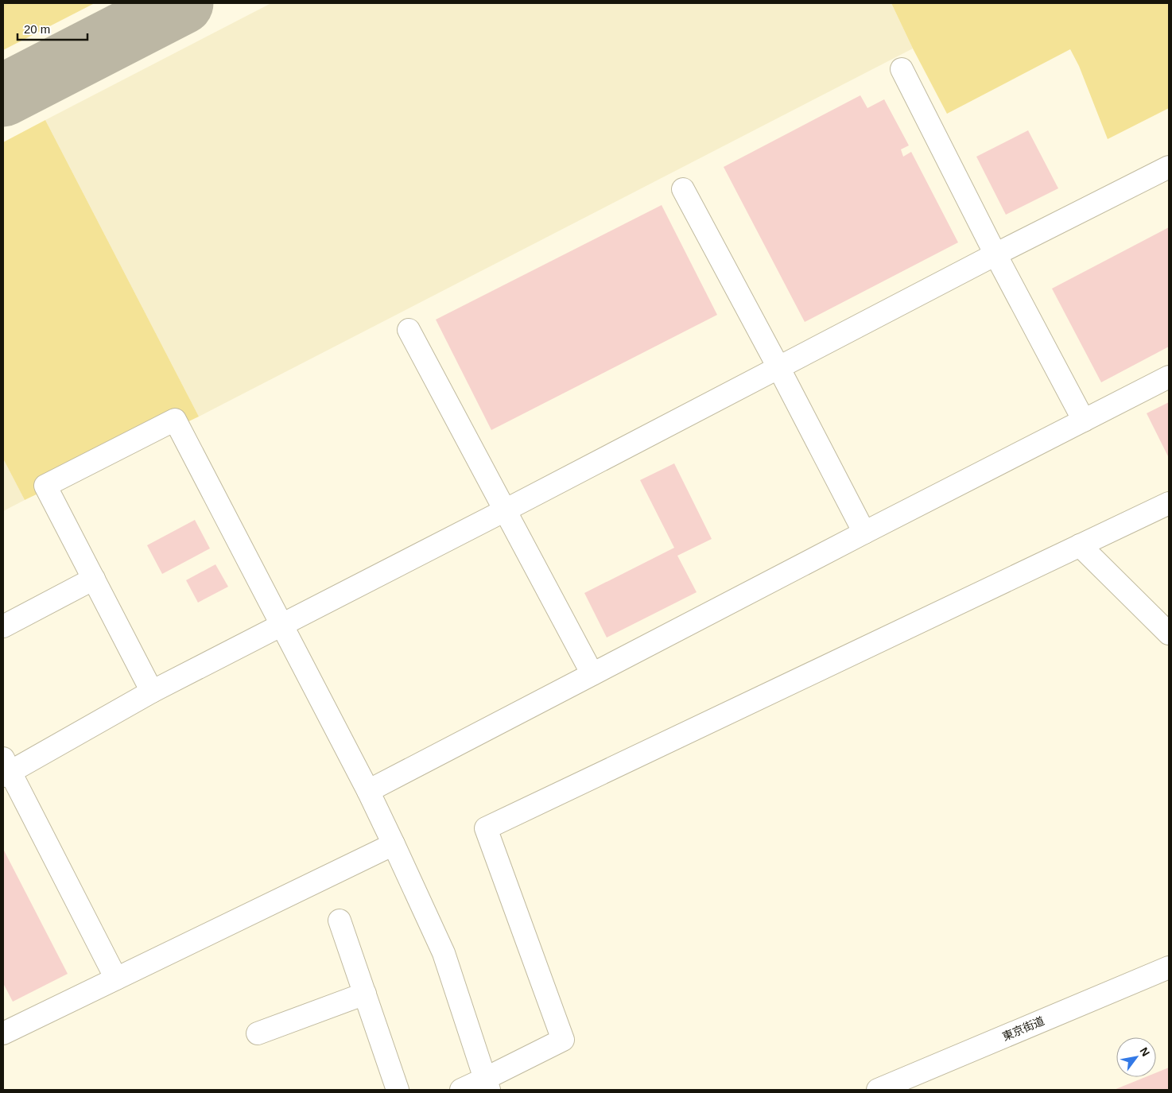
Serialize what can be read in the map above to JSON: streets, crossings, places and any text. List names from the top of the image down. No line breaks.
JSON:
{"streets":{"main road":["東京街道"]},"scale_bar":"20 m","north":"top right"}
